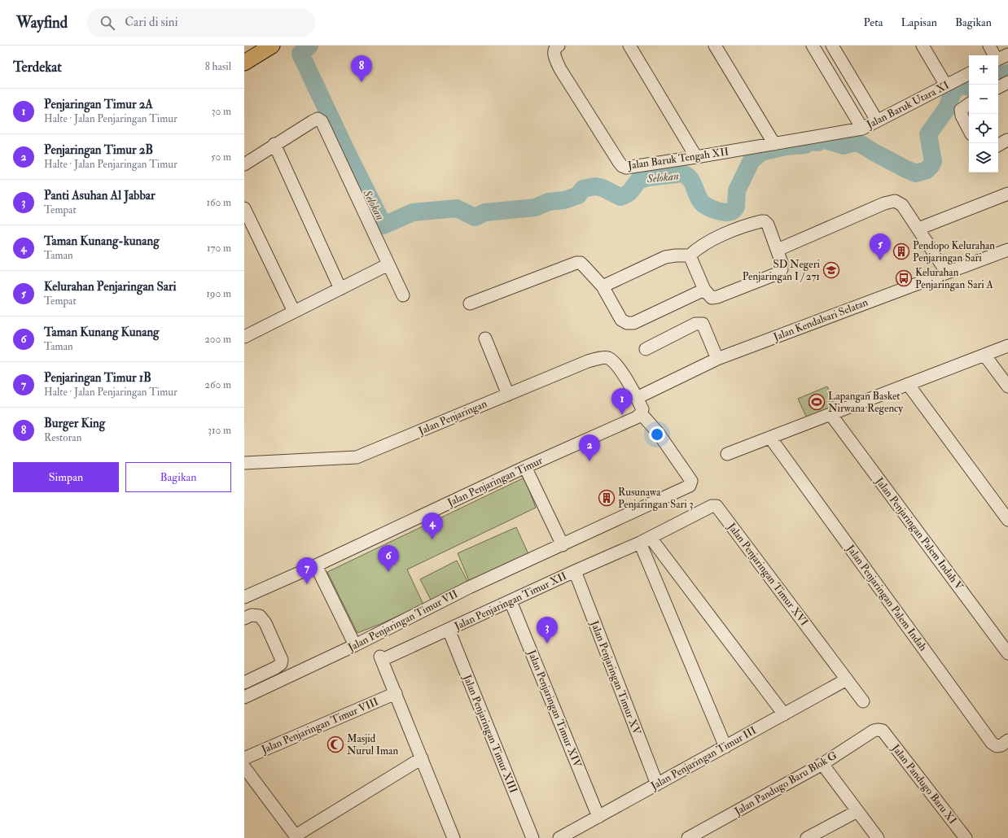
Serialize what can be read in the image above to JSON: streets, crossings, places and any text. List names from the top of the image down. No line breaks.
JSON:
{"streets":{"street":["Jalan Baruk Utara XI","Jalan Baruk Tengah XII","Jalan Kendalsari Selatan","Jalan Penjaringan","Jalan Penjaringan Timur","Jalan Penjaringan Palem Indah V","Jalan Penjaringan Timur XVI","Jalan Penjaringan Palem Indah","Jalan Penjaringan Timur XII","Jalan Penjaringan Timur VII","Jalan Penjaringan Timur XV","Jalan Penjaringan Timur XIV","Jalan Penjaringan Timur VIII","Jalan Penjaringan Timur XIII","Jalan Penjaringan Timur III","Jalan Pandugo Baru Blok G","Jalan Pandugo Baru XI"]},"crossings":[["Jalan Baruk Utara XI","Jalan Baruk Tengah XII"],["Jalan Kendalsari Selatan","Jalan Penjaringan"],["Jalan Penjaringan Timur","Jalan Penjaringan Timur VII"],["Jalan Penjaringan Timur XVI","Jalan Penjaringan Timur XII"],["Jalan Penjaringan Timur XVI","Jalan Penjaringan Timur III"],["Jalan Penjaringan Timur XII","Jalan Penjaringan Timur XV"],["Jalan Penjaringan Timur XII","Jalan Penjaringan Timur XIV"],["Jalan Penjaringan Timur XII","Jalan Penjaringan Timur VIII"],["Jalan Penjaringan Timur XII","Jalan Penjaringan Timur XIII"],["Jalan Penjaringan Timur XV","Jalan Penjaringan Timur III"],["Jalan Penjaringan Timur XIV","Jalan Penjaringan Timur III"],["Jalan Pandugo Baru Blok G","Jalan Pandugo Baru XI"]],"water":["Selokan"],"places":{"building":["Pendopo Kelurahan Penjaringan Sari","Rusunawa Penjaringan Sari 3"],"school or university":["SD Negeri Penjaringan I / 271"],"bus stop":["Kelurahan Penjaringan Sari A"],"sports":["Lapangan Basket Nirwana Regency"],"mosque":["Masjid Nurul Iman"]},"page":{"header":"Wayfind","search":"Cari di sini","nav":["Peta","Lapisan","Bagikan"],"heading":["Terdekat","8 hasil"],"map_buttons":["+","−"],"pins":["8","5","1","2","4","6","7","3"],"list":[{"mark":"1","name":"Penjaringan Timur 2A","note":"Halte · Jalan Penjaringan Timur","value":"30 m"},{"mark":"2","name":"Penjaringan Timur 2B","note":"Halte · Jalan Penjaringan Timur","value":"50 m"},{"mark":"3","name":"Panti Asuhan Al Jabbar","note":"Tempat","value":"160 m"},{"mark":"4","name":"Taman Kunang-kunang","note":"Taman","value":"170 m"},{"mark":"5","name":"Kelurahan Penjaringan Sari","note":"Tempat","value":"190 m"},{"mark":"6","name":"Taman Kunang Kunang","note":"Taman","value":"200 m"},{"mark":"7","name":"Penjaringan Timur 1B","note":"Halte · Jalan Penjaringan Timur","value":"260 m"},{"mark":"8","name":"Burger King","note":"Restoran","value":"310 m"}],"buttons":["Simpan","Bagikan"]}}
